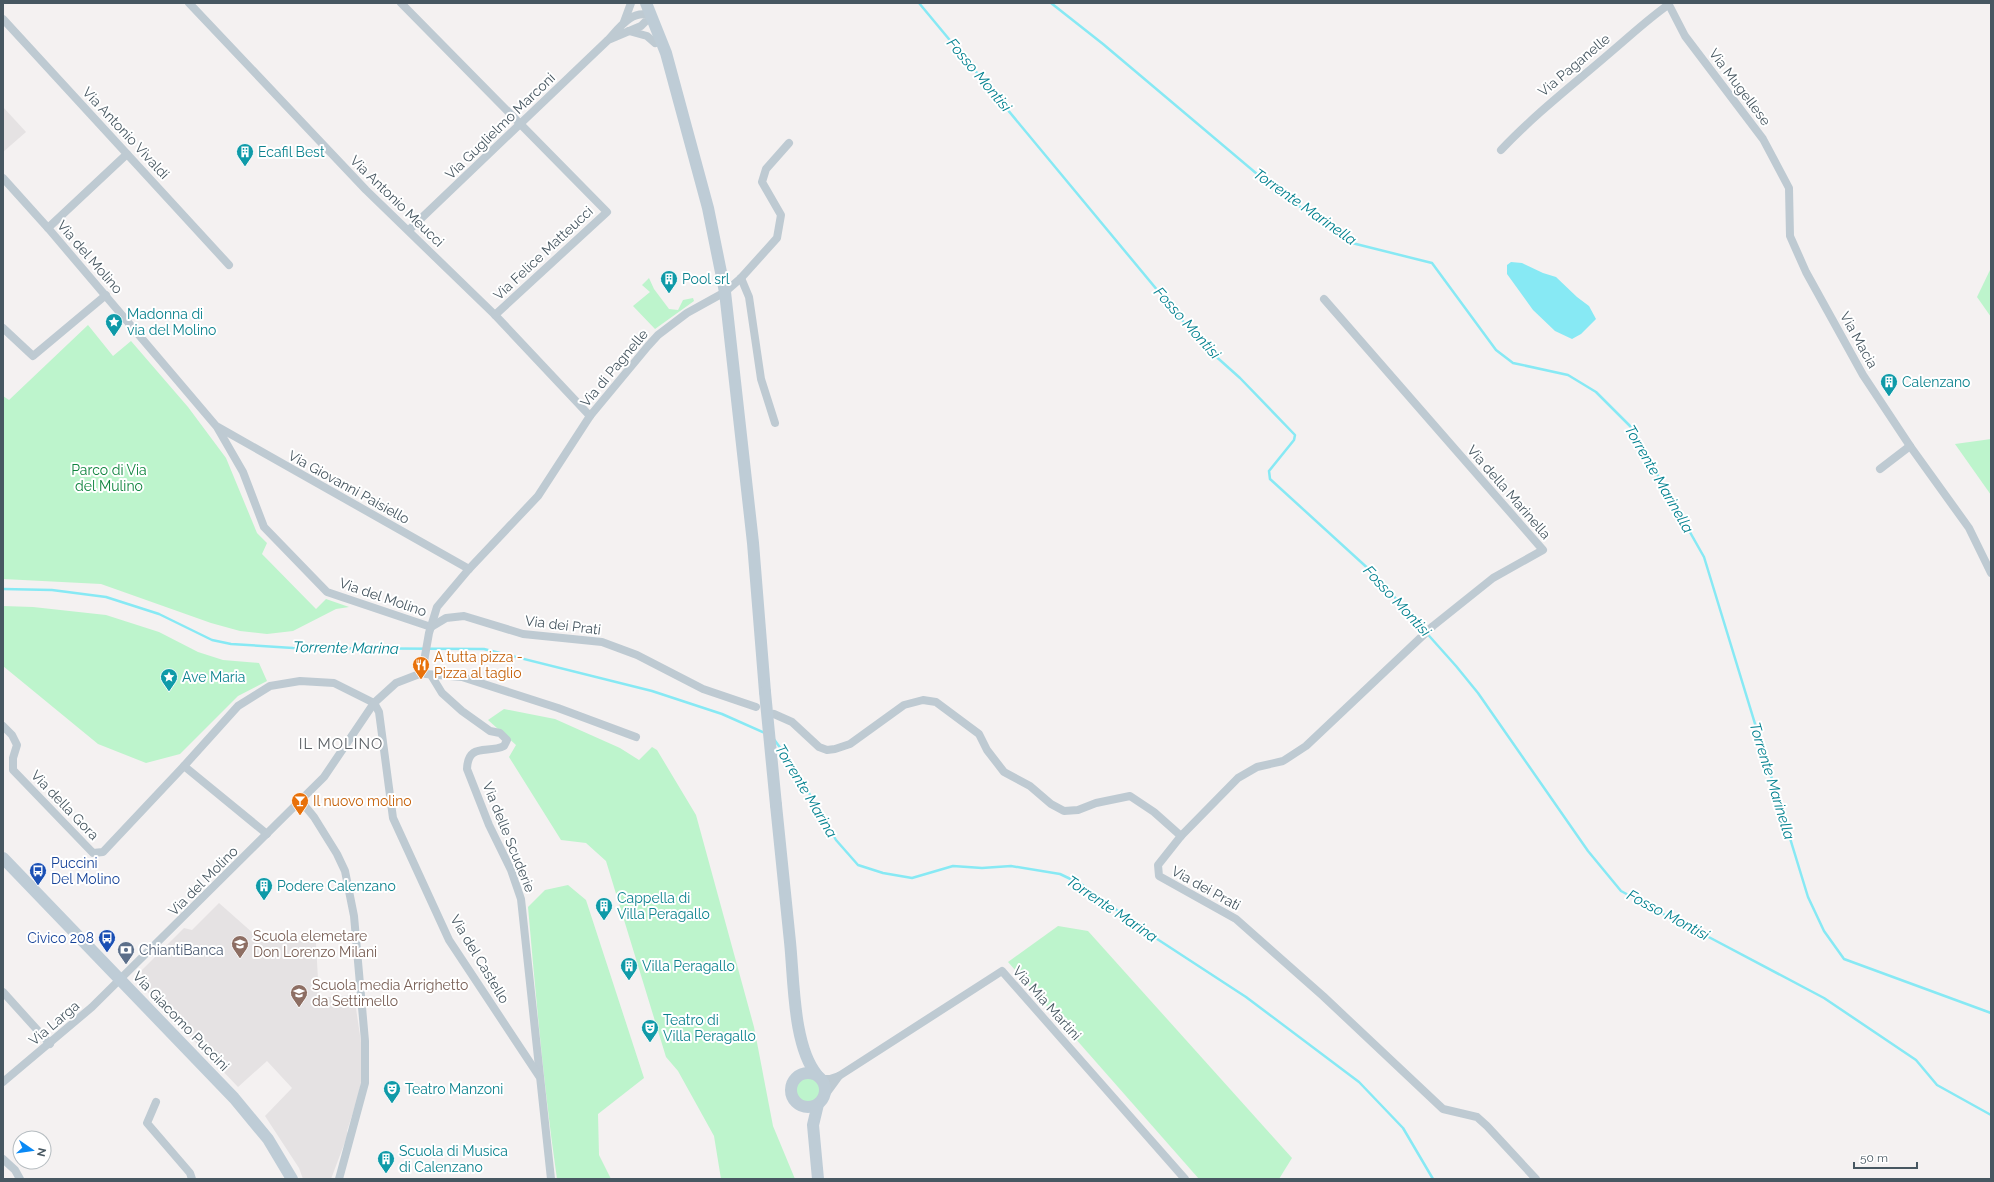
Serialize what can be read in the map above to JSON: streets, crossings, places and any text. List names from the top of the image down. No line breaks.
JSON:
{"streets":{"main road":["Via Giacomo Puccini"],"street":["Via Paganelle","Via Mugellese","Via Guglielmo Marconi","Via Antonio Vivaldi","Via Antonio Meucci","Via Felice Matteucci","Via del Molino","Via Macia","Via di Pagnelle","Via Giovanni Paisiello","Via della Marinella","Via dei Prati","Via della Gora","Via delle Scuderie","Via del Castello","Via Mia Martini","Via Larga"]},"crossings":[["Via Paganelle","Via Mugellese"],["Via Mugellese","Via Macia"],["Via Guglielmo Marconi","Via Antonio Meucci"],["Via Guglielmo Marconi","Via Felice Matteucci"],["Via Antonio Meucci","Via Felice Matteucci"],["Via Antonio Meucci","Via di Pagnelle"],["Via del Molino","Via di Pagnelle"],["Via del Molino","Via Giovanni Paisiello"],["Via del Molino","Via dei Prati"],["Via del Molino","Via del Castello"],["Via del Molino","Via Giacomo Puccini"],["Via del Molino","Via Larga"],["Via di Pagnelle","Via Giovanni Paisiello"],["Via di Pagnelle","Via dei Prati"],["Via della Marinella","Via dei Prati"],["Via delle Scuderie","Via del Castello"],["Via Giacomo Puccini","Via Larga"]],"districts":["IL MOLINO"],"water":["Fosso Montisi","Torrente Marinella","Torrente Marina"],"parks":["Parco di Via del Mulino"],"places":{"building":["Ecafil Best","Pool srl","Calenzano","Podere Calenzano","Cappella di Villa Peragallo","Villa Peragallo","Scuola di Musica di Calenzano"],"place":["Madonna di via del Molino","Ave Maria"],"restaurant":["A tutta pizza - Pizza al taglio"],"bar":["Il nuovo molino"],"bus stop":["Puccini Del Molino","Civico 208"],"school or university":["Scuola elemetare Don Lorenzo Milani","Scuola media Arrighetto da Settimello"],"bank":["ChiantiBanca"],"theatre":["Teatro di Villa Peragallo","Teatro Manzoni"]},"scale_bar":"50 m","north":"right"}
